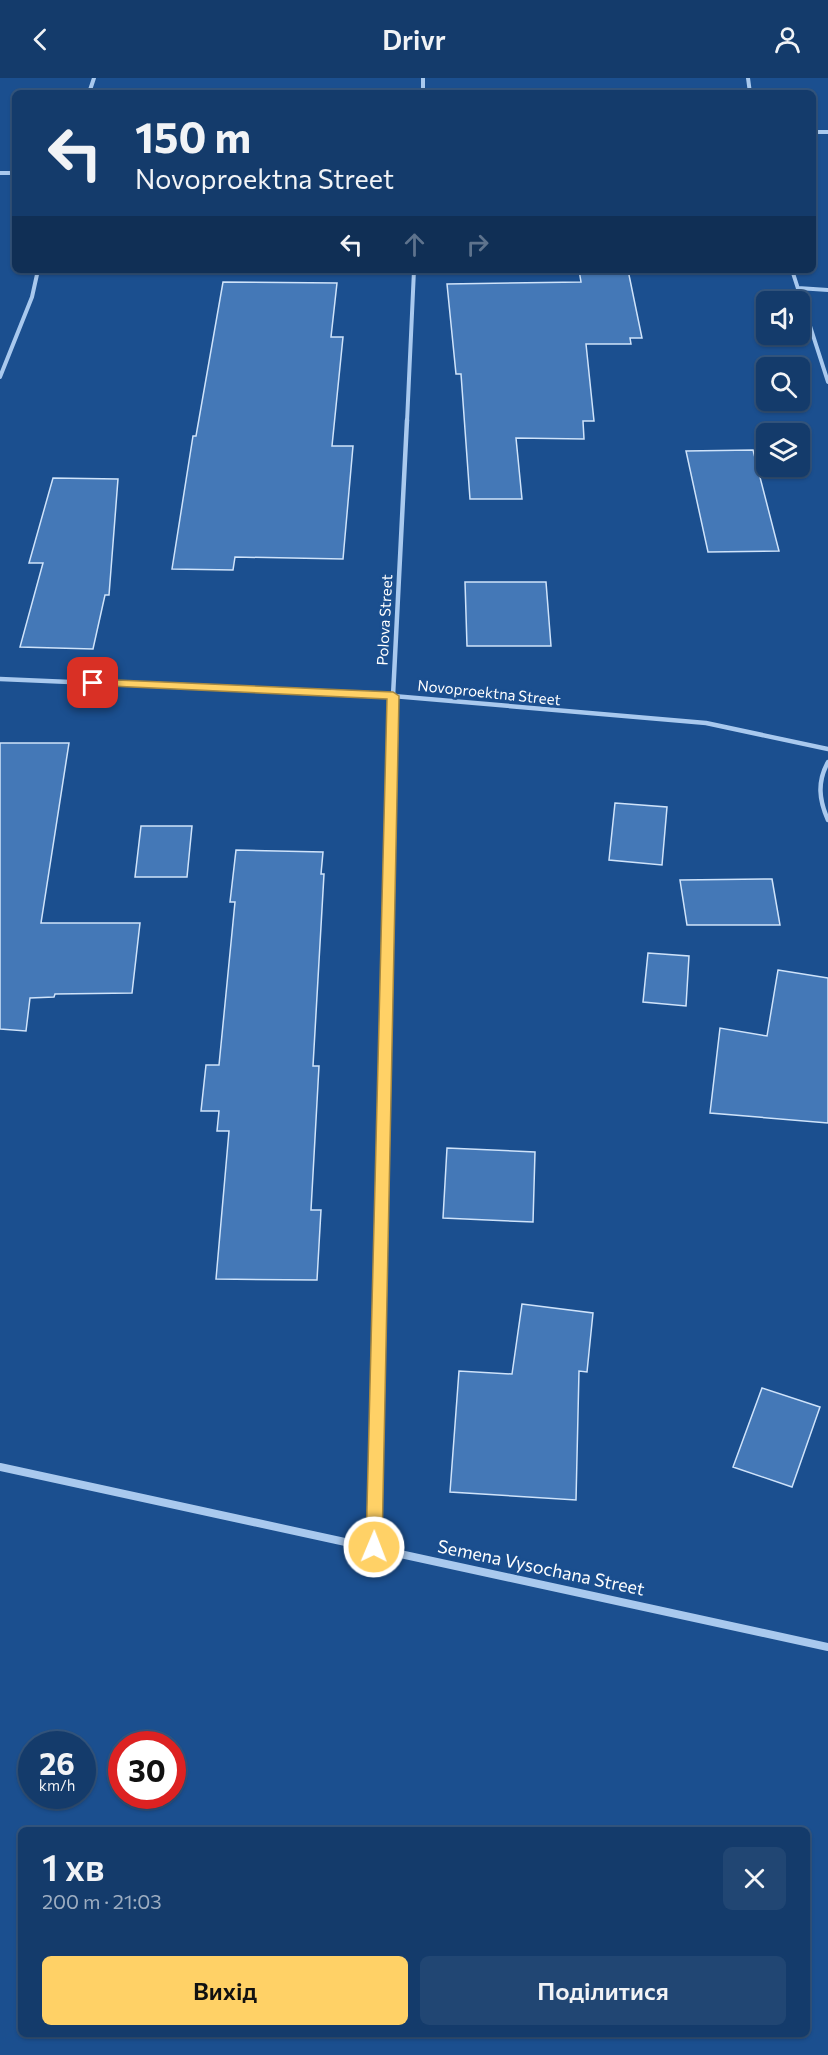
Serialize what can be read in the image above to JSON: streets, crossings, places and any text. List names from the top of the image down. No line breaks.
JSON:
{"streets":{"street":["Polova Street","Novoproektna Street","Semena Vysochana Street"]},"crossings":[["Polova Street","Novoproektna Street"],["Polova Street","Semena Vysochana Street"]],"page":{"header":"Drivr","turn":["150 m","Novoproektna Street"],"speed":"26 km/h","limit":"30","heading":["1 хв","200 m · 21:03"],"buttons":["Вихід","Поділитися"]}}
